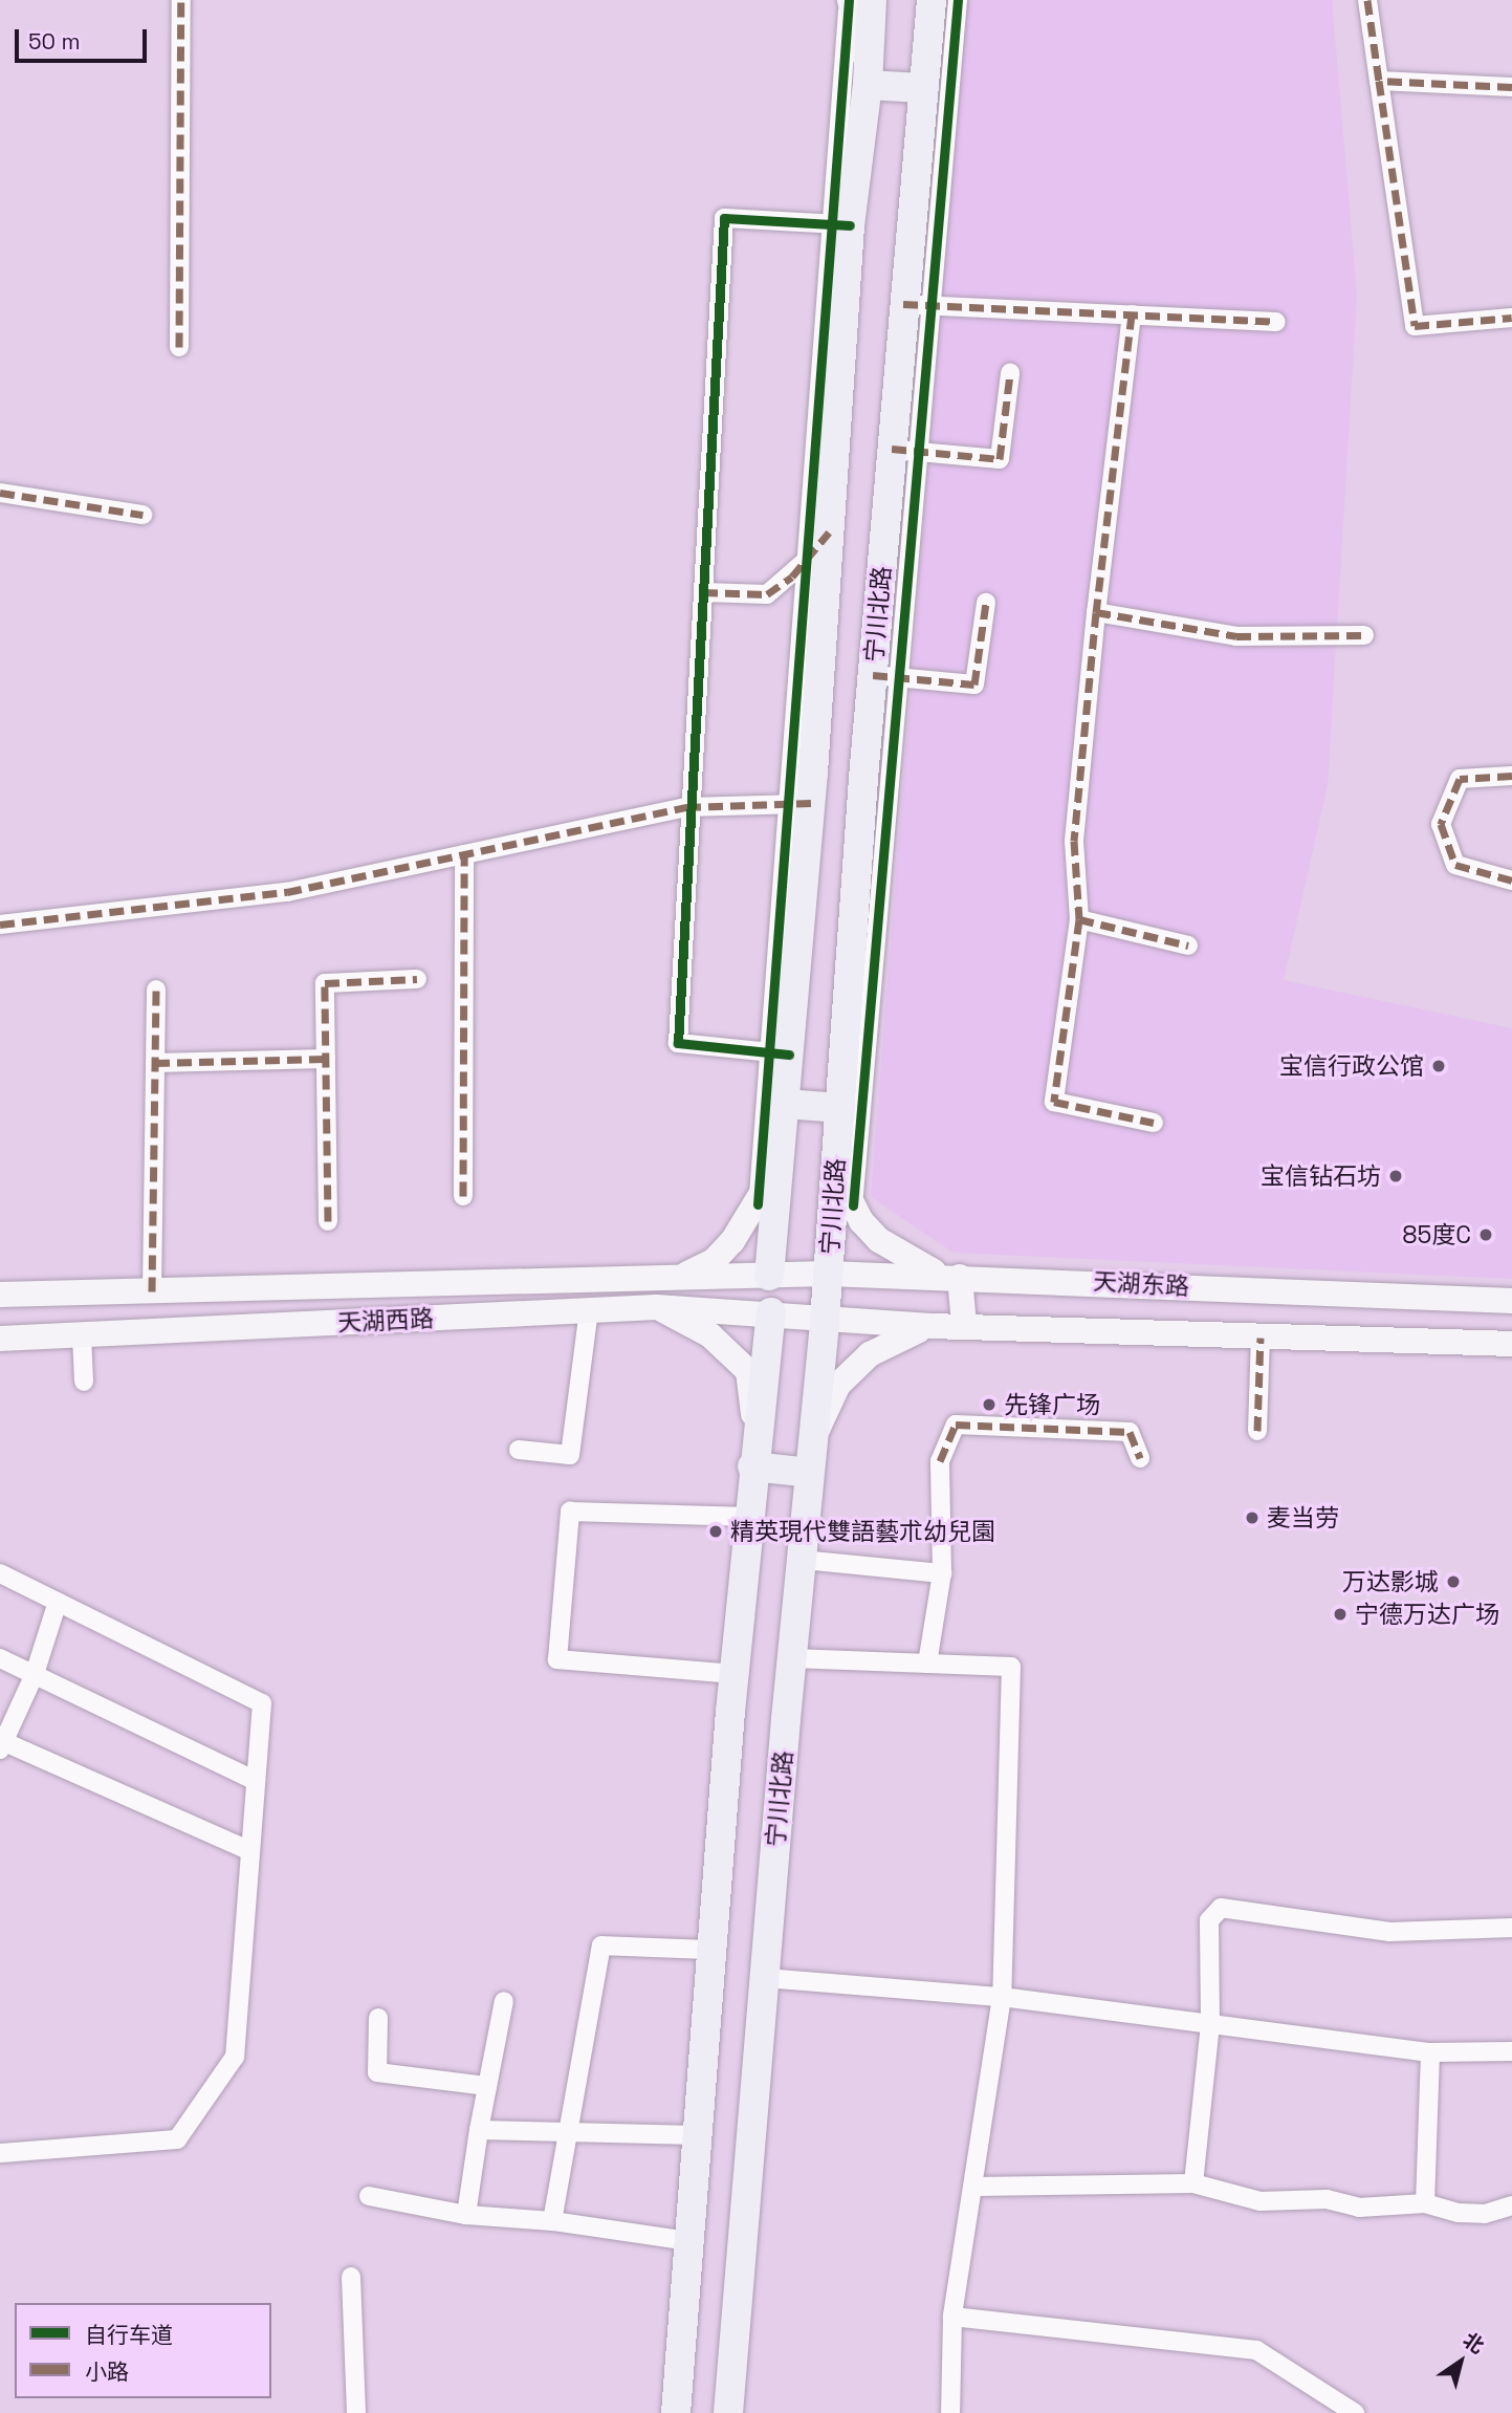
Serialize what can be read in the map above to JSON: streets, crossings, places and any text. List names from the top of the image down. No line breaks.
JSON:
{"streets":{"main road":["宁川北路","天湖东路","天湖西路"]},"crossings":[["宁川北路","天湖东路"],["天湖东路","天湖西路"]],"places":["宝信行政公馆","宝信钻石坊","85度C","先锋广场","麦当劳","精英現代雙語藝朮幼兒園","万达影城","宁德万达广场"],"legend":["自行车道","小路"],"scale_bar":"50 m","north":"top right"}
